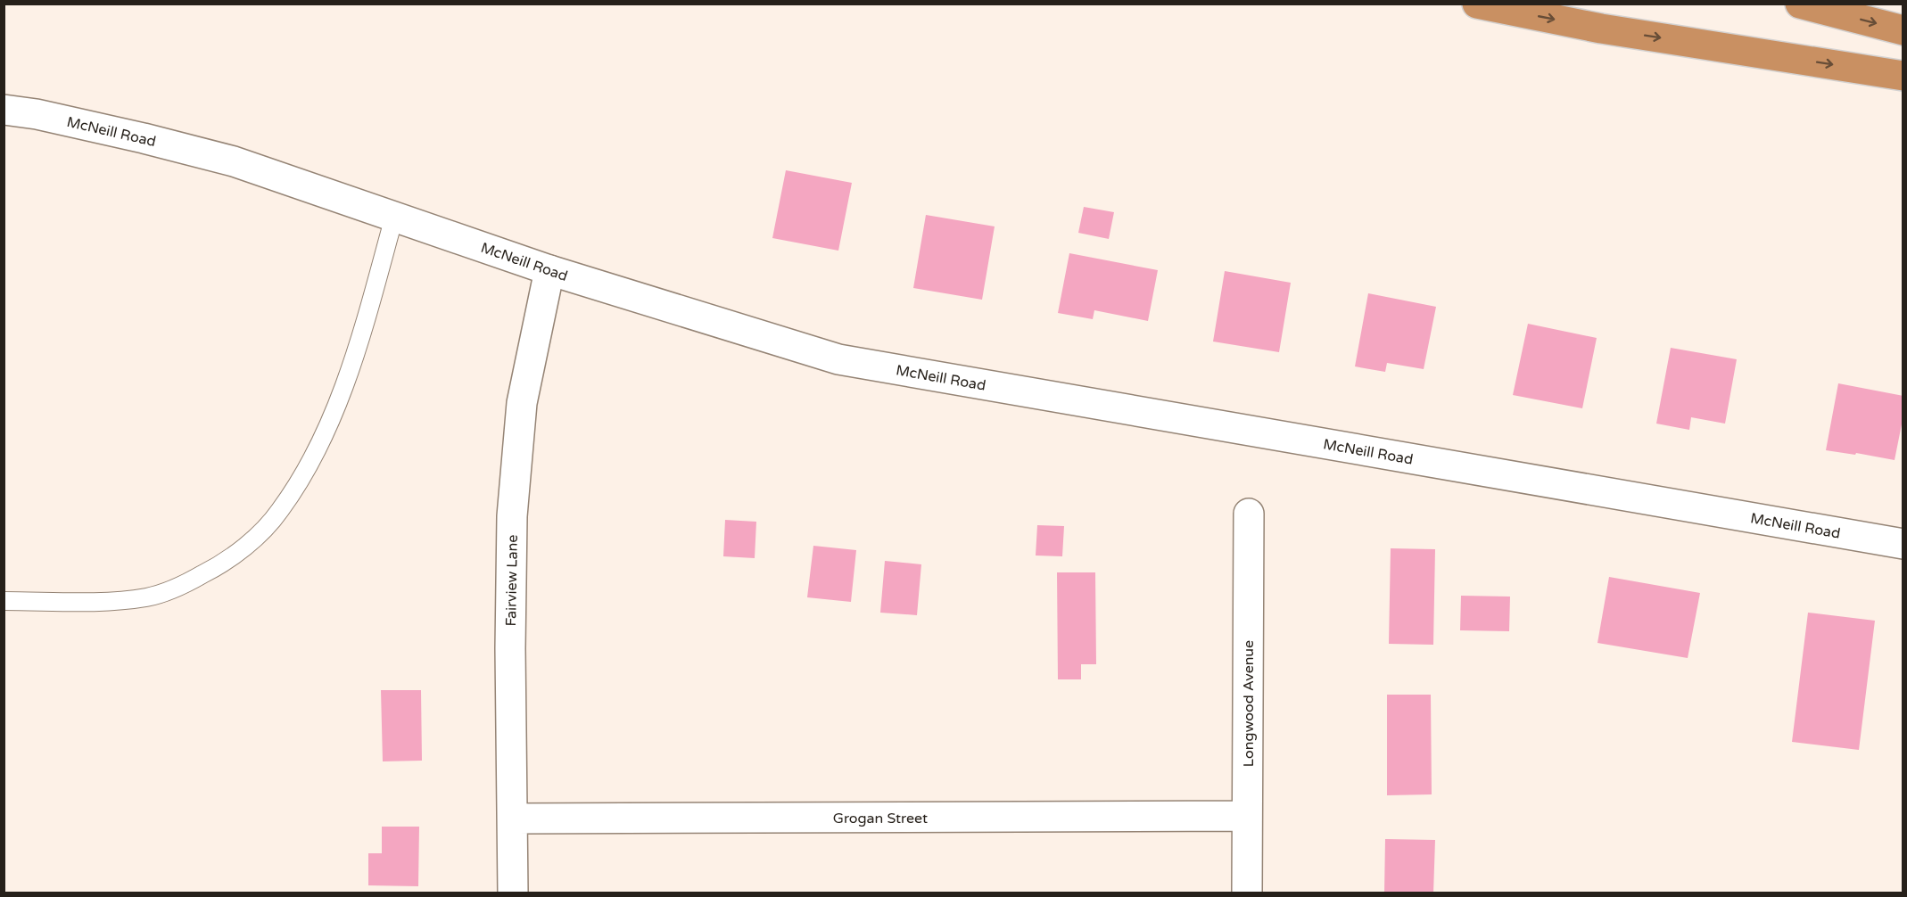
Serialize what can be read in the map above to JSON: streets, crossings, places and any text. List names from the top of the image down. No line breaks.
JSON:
{"streets":{"street":["McNeill Road","Fairview Lane","Longwood Avenue","Grogan Street"]},"crossings":[["McNeill Road","Fairview Lane"],["Fairview Lane","Grogan Street"],["Longwood Avenue","Grogan Street"]]}
